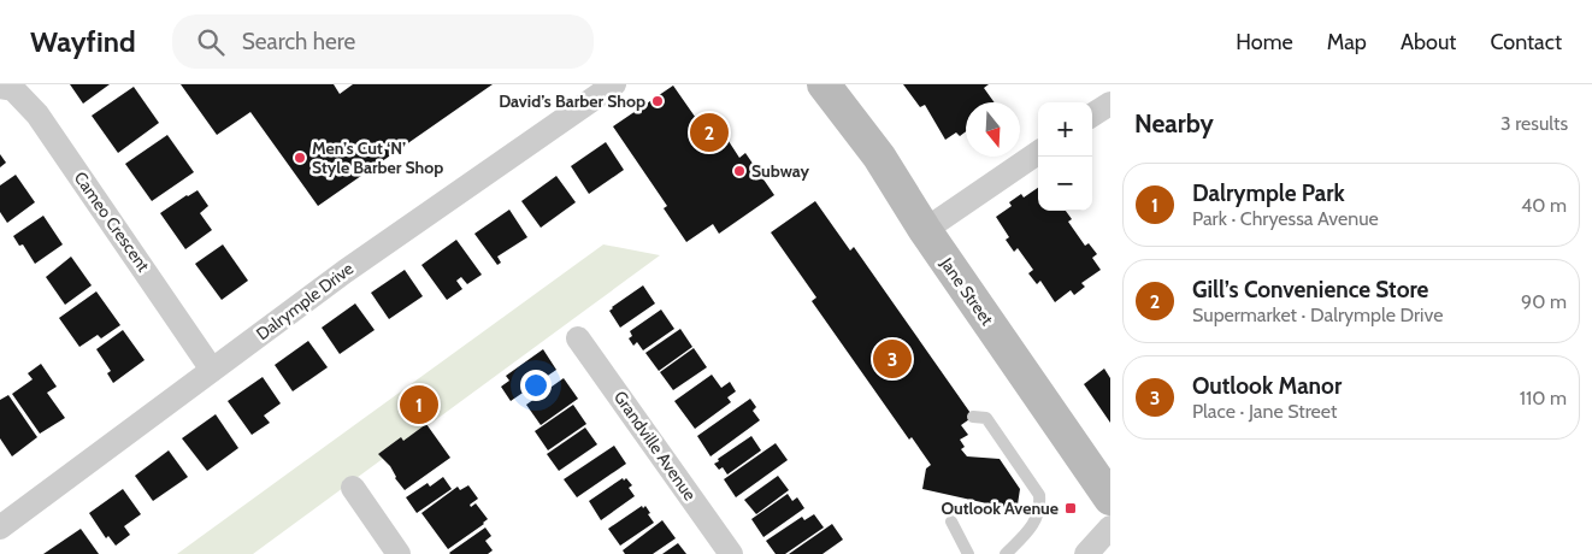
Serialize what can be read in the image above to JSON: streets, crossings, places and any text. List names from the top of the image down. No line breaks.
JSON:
{"streets":{"main road":["Jane Street"],"street":["Cameo Crescent","Dalrymple Drive","Grandville Avenue"]},"crossings":[["Cameo Crescent","Dalrymple Drive"]],"places":{"other":["David’s Barber Shop","Men’s Cut ‘N’ Style Barber Shop","Subway"],"transit":["Outlook Avenue"]},"north":"bottom","page":{"header":"Wayfind","search":"Search here","nav":["Home","Map","About","Contact"],"heading":["Nearby","3 results"],"map_buttons":["+","−"],"pins":["2","3","1"],"list":[{"mark":"1","name":"Dalrymple Park","note":"Park · Chryessa Avenue","value":"40 m"},{"mark":"2","name":"Gill’s Convenience Store","note":"Supermarket · Dalrymple Drive","value":"90 m"},{"mark":"3","name":"Outlook Manor","note":"Place · Jane Street","value":"110 m"}]}}
